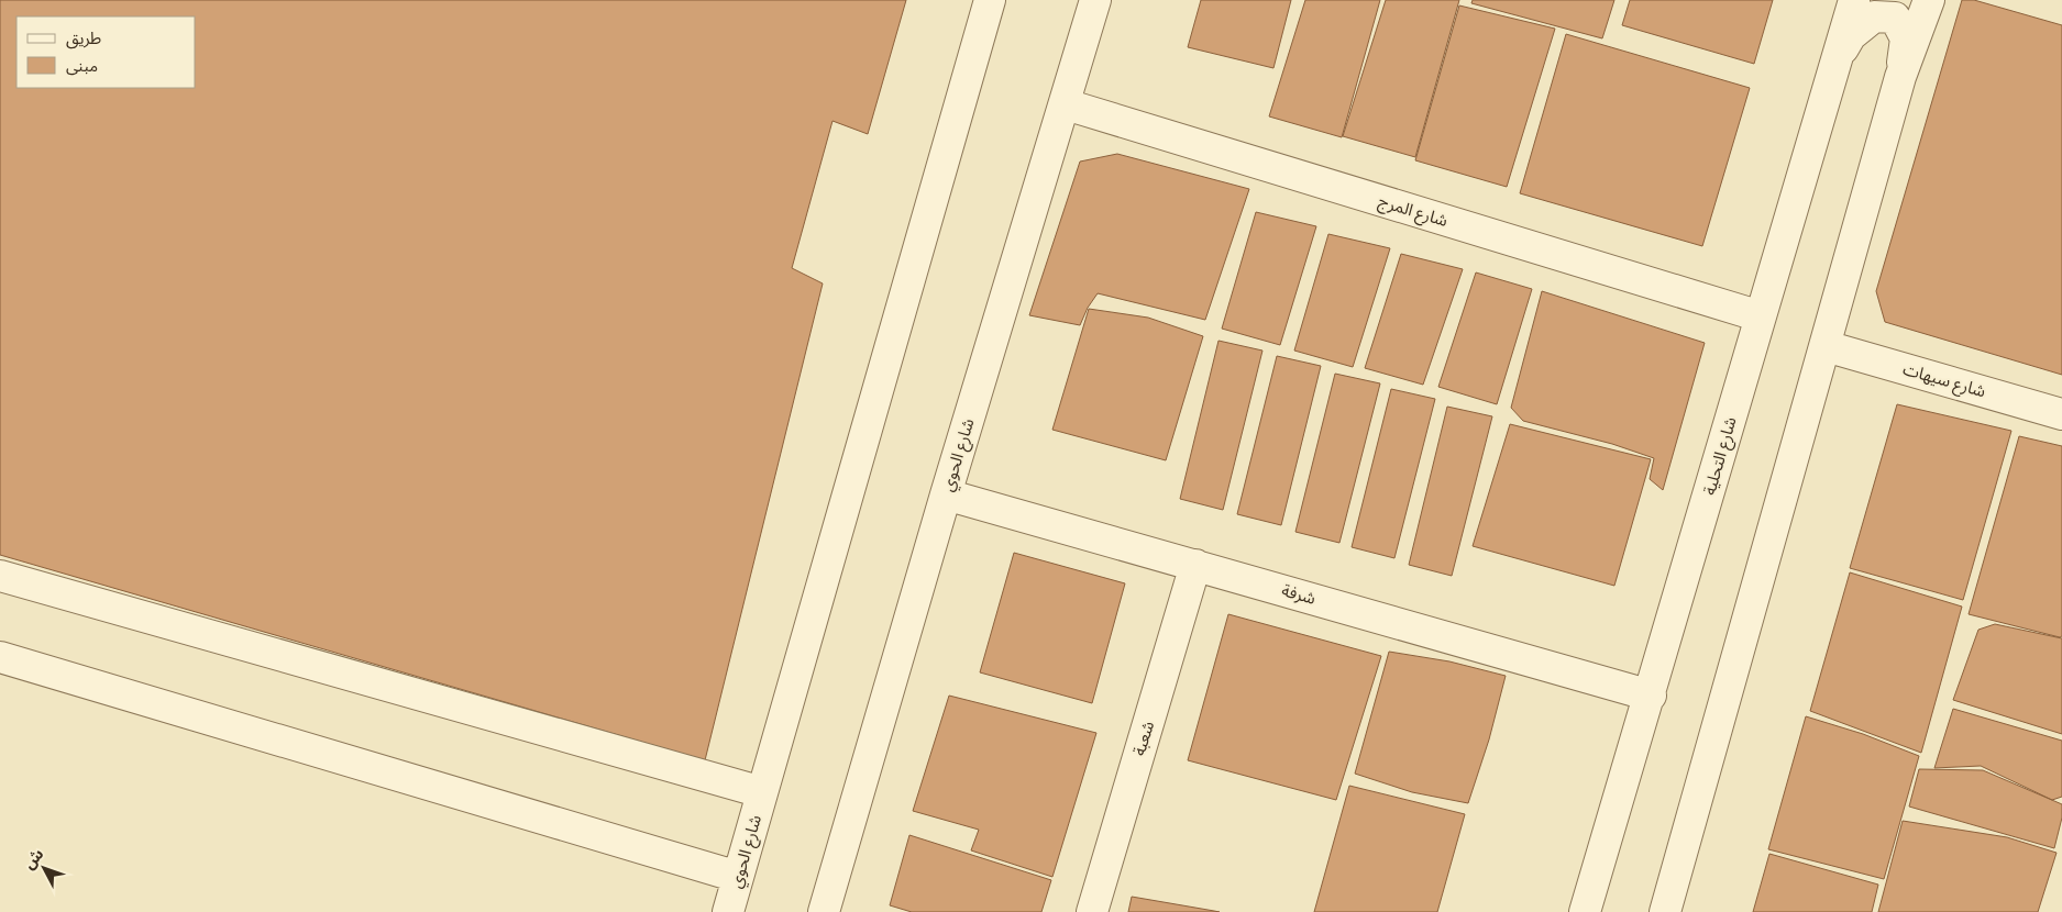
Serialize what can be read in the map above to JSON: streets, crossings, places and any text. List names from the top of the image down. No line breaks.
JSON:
{"streets":{"street":["شارع المرج","شارع سيهات","شارع الحوي","شارع التحلية","شرفة","شعبة"]},"crossings":[["شارع المرج","شارع الحوي"],["شارع المرج","شارع التحلية"],["شارع الحوي","شرفة"],["شارع التحلية","شرفة"],["شرفة","شعبة"]],"legend":["طريق","مبنى"],"north":"top left"}
